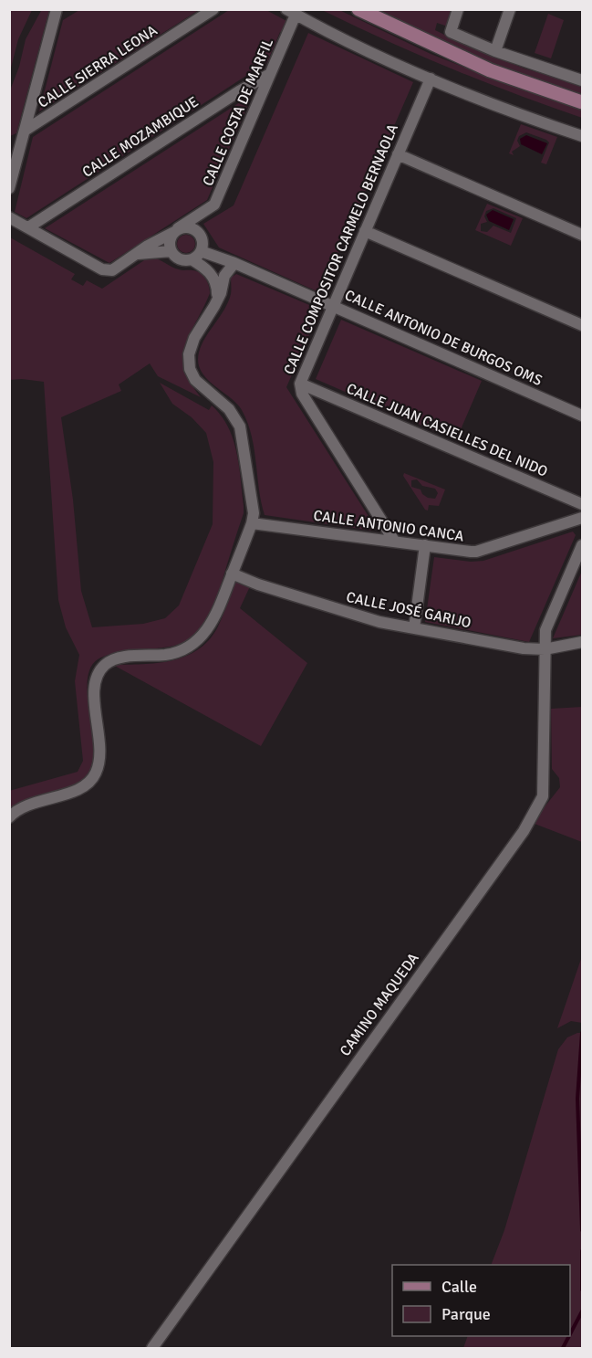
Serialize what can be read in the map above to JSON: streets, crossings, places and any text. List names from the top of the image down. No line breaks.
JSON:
{"streets":{"street":["CALLE SIERRA LEONA","CALLE COSTA DE MARFIL","CALLE MOZAMBIQUE","CALLE COMPOSITOR CARMELO BERNAOLA","CALLE ANTONIO DE BURGOS OMS","CALLE JUAN CASIELLES DEL NIDO","CALLE ANTONIO CANCA","CALLE JOSÉ GARIJO","CAMINO MAQUEDA"]},"crossings":[["CALLE COSTA DE MARFIL","CALLE MOZAMBIQUE"],["CALLE COSTA DE MARFIL","CALLE ANTONIO DE BURGOS OMS"],["CALLE COMPOSITOR CARMELO BERNAOLA","CALLE ANTONIO DE BURGOS OMS"],["CALLE COMPOSITOR CARMELO BERNAOLA","CALLE JUAN CASIELLES DEL NIDO"],["CALLE COMPOSITOR CARMELO BERNAOLA","CALLE ANTONIO CANCA"],["CALLE JOSÉ GARIJO","CAMINO MAQUEDA"]],"legend":["Calle","Parque"]}
